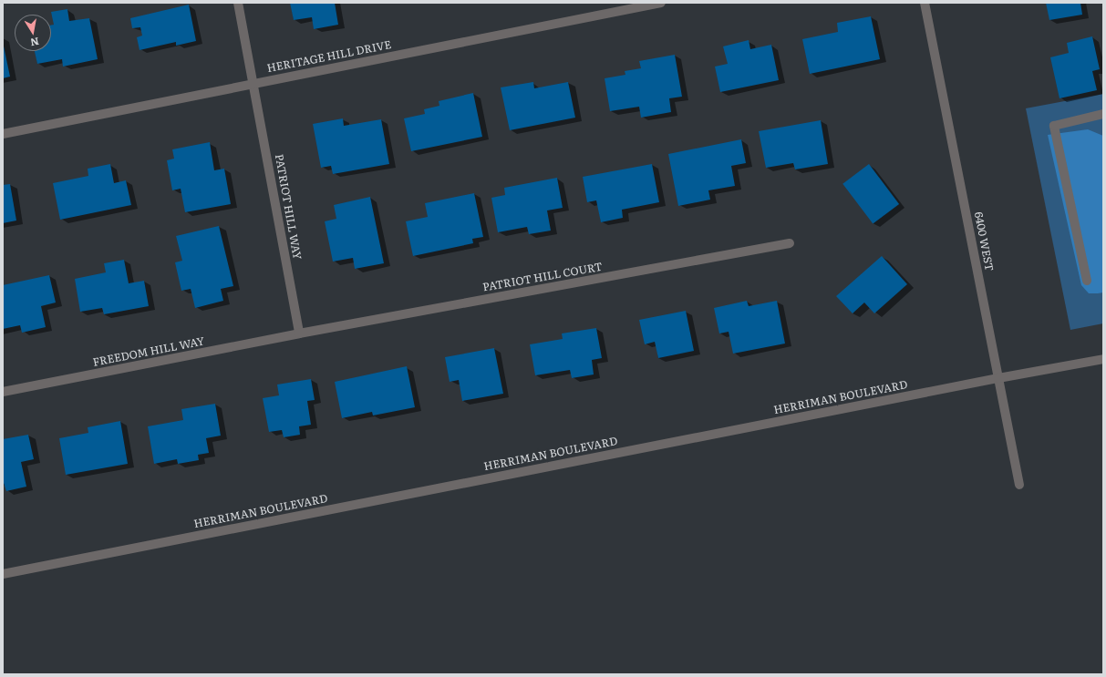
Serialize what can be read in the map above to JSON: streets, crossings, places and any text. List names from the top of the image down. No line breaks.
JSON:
{"streets":{"street":["HERITAGE HILL DRIVE","PATRIOT HILL WAY","6400 WEST","PATRIOT HILL COURT","FREEDOM HILL WAY","HERRIMAN BOULEVARD"]},"crossings":[["HERITAGE HILL DRIVE","PATRIOT HILL WAY"],["PATRIOT HILL WAY","PATRIOT HILL COURT"],["PATRIOT HILL WAY","FREEDOM HILL WAY"],["6400 WEST","HERRIMAN BOULEVARD"],["PATRIOT HILL COURT","FREEDOM HILL WAY"]],"north":"bottom"}
